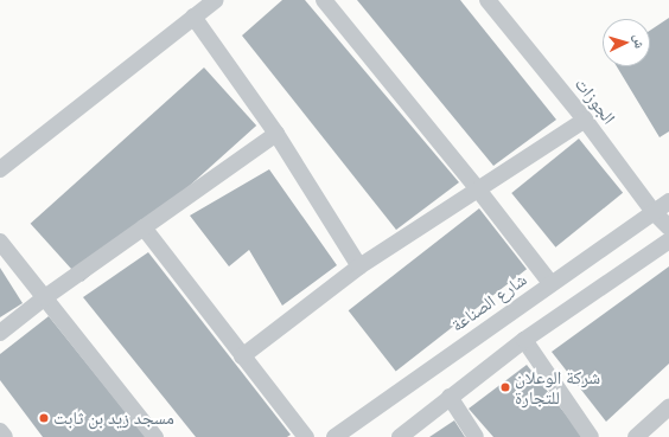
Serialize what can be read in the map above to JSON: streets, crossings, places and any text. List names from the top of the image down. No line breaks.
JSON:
{"streets":{"street":["الجوزات","شارع الصناعة"]},"crossings":[["الجوزات","شارع الصناعة"]],"places":["شركة الوعلان للتجارة","مسجد زيد بن ثابت"],"north":"right"}
